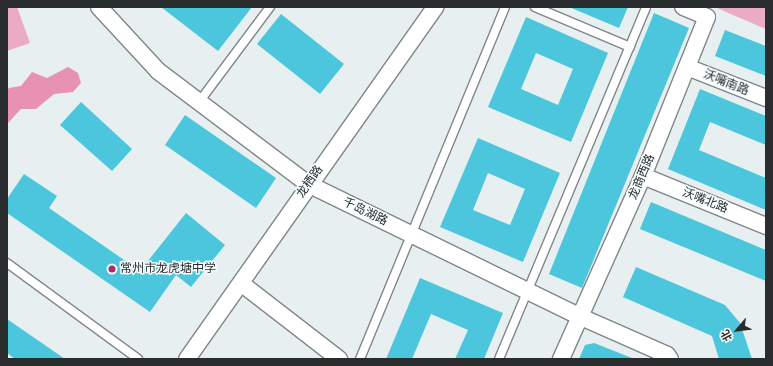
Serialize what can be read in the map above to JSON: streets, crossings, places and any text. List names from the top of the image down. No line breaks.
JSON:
{"streets":{"street":["沃嘴南路","龙商西路","龙栖路","沃嘴北路","千岛湖路"]},"crossings":[["沃嘴南路","龙商西路"],["龙商西路","沃嘴北路"],["龙商西路","千岛湖路"],["龙栖路","千岛湖路"]],"places":["常州市龙虎塘中学"],"north":"bottom left"}
